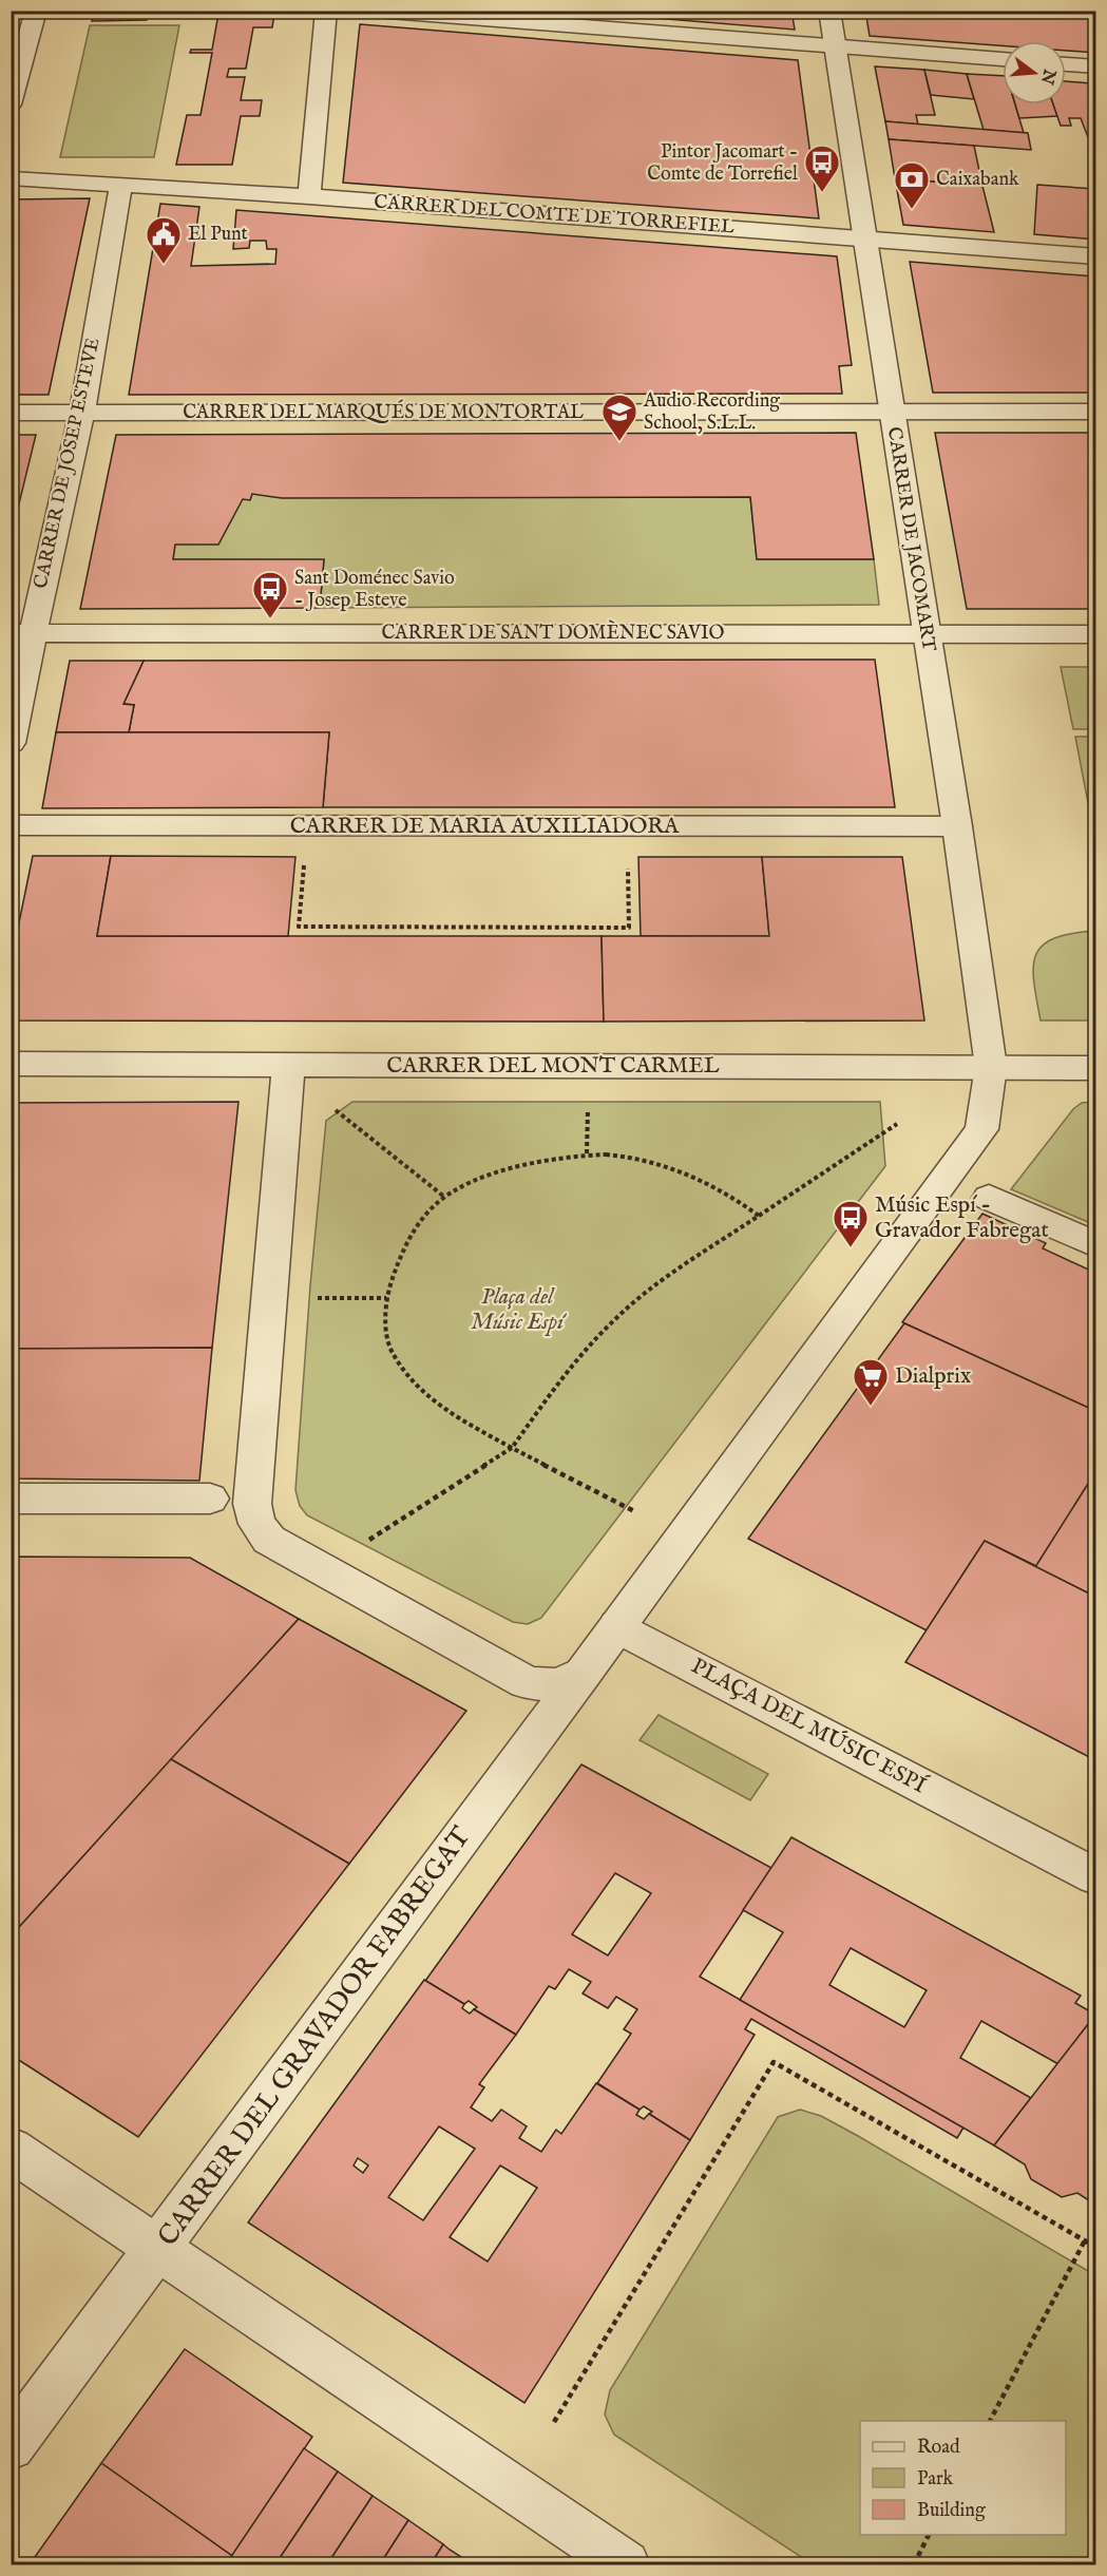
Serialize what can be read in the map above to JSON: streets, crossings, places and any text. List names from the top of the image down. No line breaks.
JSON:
{"streets":{"street":["CARRER DEL COMTE DE TORREFIEL","CARRER DEL MARQUÉS DE MONTORTAL","CARRER DE JOSEP ESTEVE","CARRER DE JACOMART","CARRER DE SANT DOMÈNEC SAVIO","CARRER DE MARIA AUXILIADORA","CARRER DEL MONT CARMEL","PLAÇA DEL MÚSIC ESPÍ","CARRER DEL GRAVADOR FABREGAT"]},"crossings":[["CARRER DEL COMTE DE TORREFIEL","CARRER DE JOSEP ESTEVE"],["CARRER DEL COMTE DE TORREFIEL","CARRER DE JACOMART"],["CARRER DEL MARQUÉS DE MONTORTAL","CARRER DE JOSEP ESTEVE"],["CARRER DEL MARQUÉS DE MONTORTAL","CARRER DE JACOMART"],["CARRER DE JOSEP ESTEVE","CARRER DE SANT DOMÈNEC SAVIO"],["CARRER DE JACOMART","CARRER DE SANT DOMÈNEC SAVIO"],["CARRER DE JACOMART","CARRER DE MARIA AUXILIADORA"],["CARRER DE JACOMART","CARRER DEL MONT CARMEL"],["PLAÇA DEL MÚSIC ESPÍ","CARRER DEL GRAVADOR FABREGAT"]],"parks":["Plaça del Músic Espí"],"places":{"bus stop":["Pintor Jacomart - Comte de Torrefiel","Sant Doménec Savio - Josep Esteve","Músic Espí - Gravador Fabregat"],"bank":["Caixabank"],"public building":["El Punt"],"school or university":["Audio Recording School, S.L.L."],"supermarket":["Dialprix"]},"legend":["Road","Park","Building"],"north":"right"}
